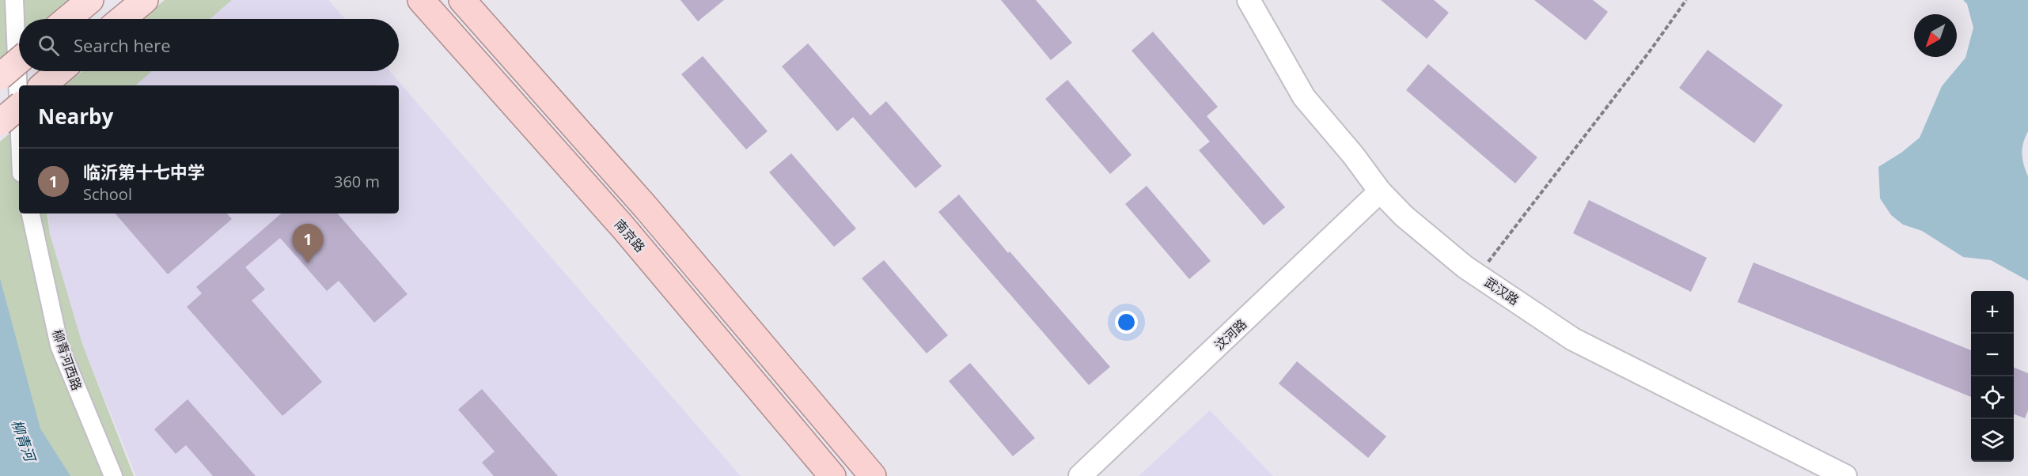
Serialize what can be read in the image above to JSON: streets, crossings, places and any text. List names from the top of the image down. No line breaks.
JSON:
{"streets":{"highway":["南京路"],"street":["武汉路","汶河路","柳青河西路"]},"crossings":[["武汉路","汶河路"]],"water":["柳青河"],"north":"bottom left","page":{"search":"Search here","heading":"Nearby","list":[{"mark":"1","name":"临沂第十七中学","note":"School","value":"360 m"}],"pins":"1","map_buttons":["+","−"]}}
